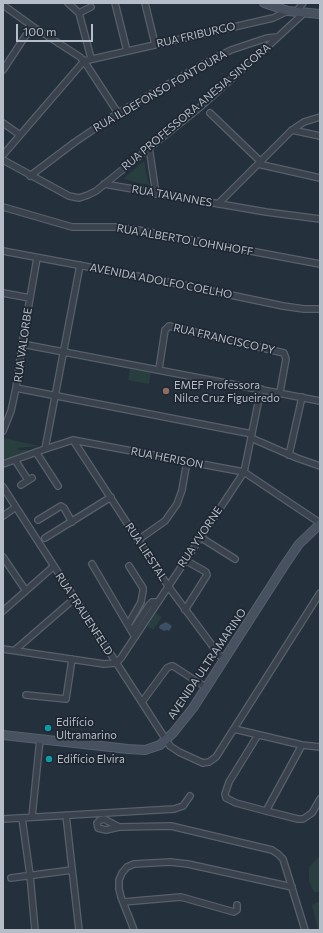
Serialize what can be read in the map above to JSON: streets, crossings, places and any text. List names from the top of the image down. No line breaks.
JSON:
{"streets":{"street":["RUA FRIBURGO","RUA ILDEFONSO FONTOURA","RUA PROFESSORA ANESIA SINCORA","RUA TAVANNES","RUA ALBERTO LOHNHOFF","AVENIDA ADOLFO COELHO","RUA FRANCISCO PY","RUA VALORBE","RUA HERISON","RUA YVORNE","RUA LIESTAL","RUA FRAUENFELD","AVENIDA ULTRAMARINO"]},"crossings":[["RUA FRIBURGO","RUA PROFESSORA ANESIA SINCORA"],["RUA ILDEFONSO FONTOURA","RUA PROFESSORA ANESIA SINCORA"],["RUA PROFESSORA ANESIA SINCORA","RUA TAVANNES"],["AVENIDA ADOLFO COELHO","RUA VALORBE"],["RUA HERISON","RUA YVORNE"],["RUA HERISON","RUA LIESTAL"],["RUA HERISON","AVENIDA ULTRAMARINO"],["RUA YVORNE","RUA LIESTAL"],["RUA YVORNE","RUA FRAUENFELD"],["RUA LIESTAL","AVENIDA ULTRAMARINO"],["RUA FRAUENFELD","AVENIDA ULTRAMARINO"]],"places":["EMEF Professora Nilce Cruz Figueiredo","Edifício Ultramarino","Edifício Elvira"],"scale_bar":"100 m"}
